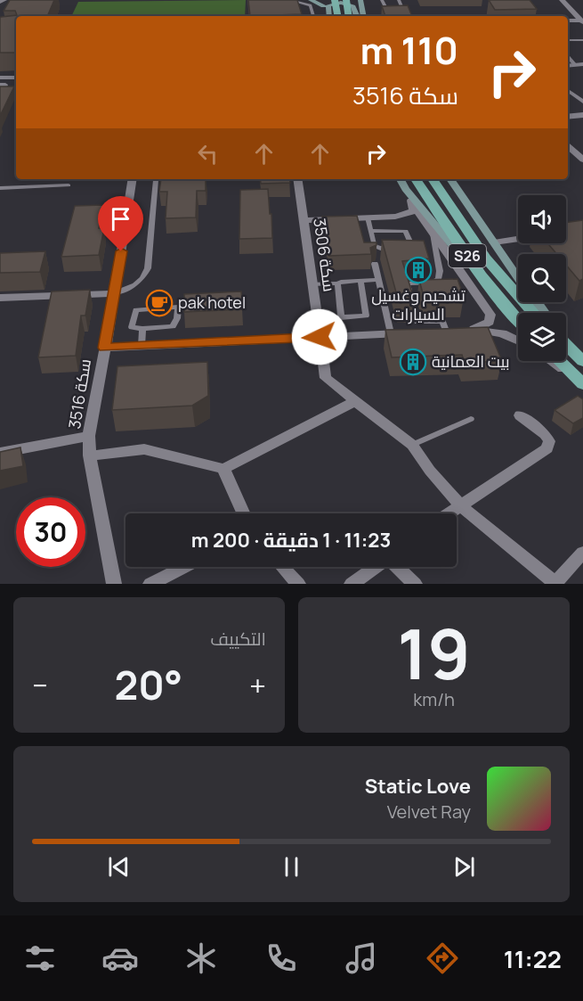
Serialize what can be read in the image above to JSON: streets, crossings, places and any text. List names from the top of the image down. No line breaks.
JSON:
{"streets":{"main road":["S26"],"street":["سكة 3506","سكة 3516"]},"places":{"building":["تشحيم وغسيل السيارات","بيت العمانية"],"cafe":["pak hotel"]},"page":{"turn":["110 m","سكة 3516"],"limit":"30","trip":"11:23 · 1 دقيقة · 200 m","tile":[["19","km/h"],"التكييف"],"heat":["−","20°","+"],"song":["Static Love","Velvet Ray"],"tabs":"11:22"}}
